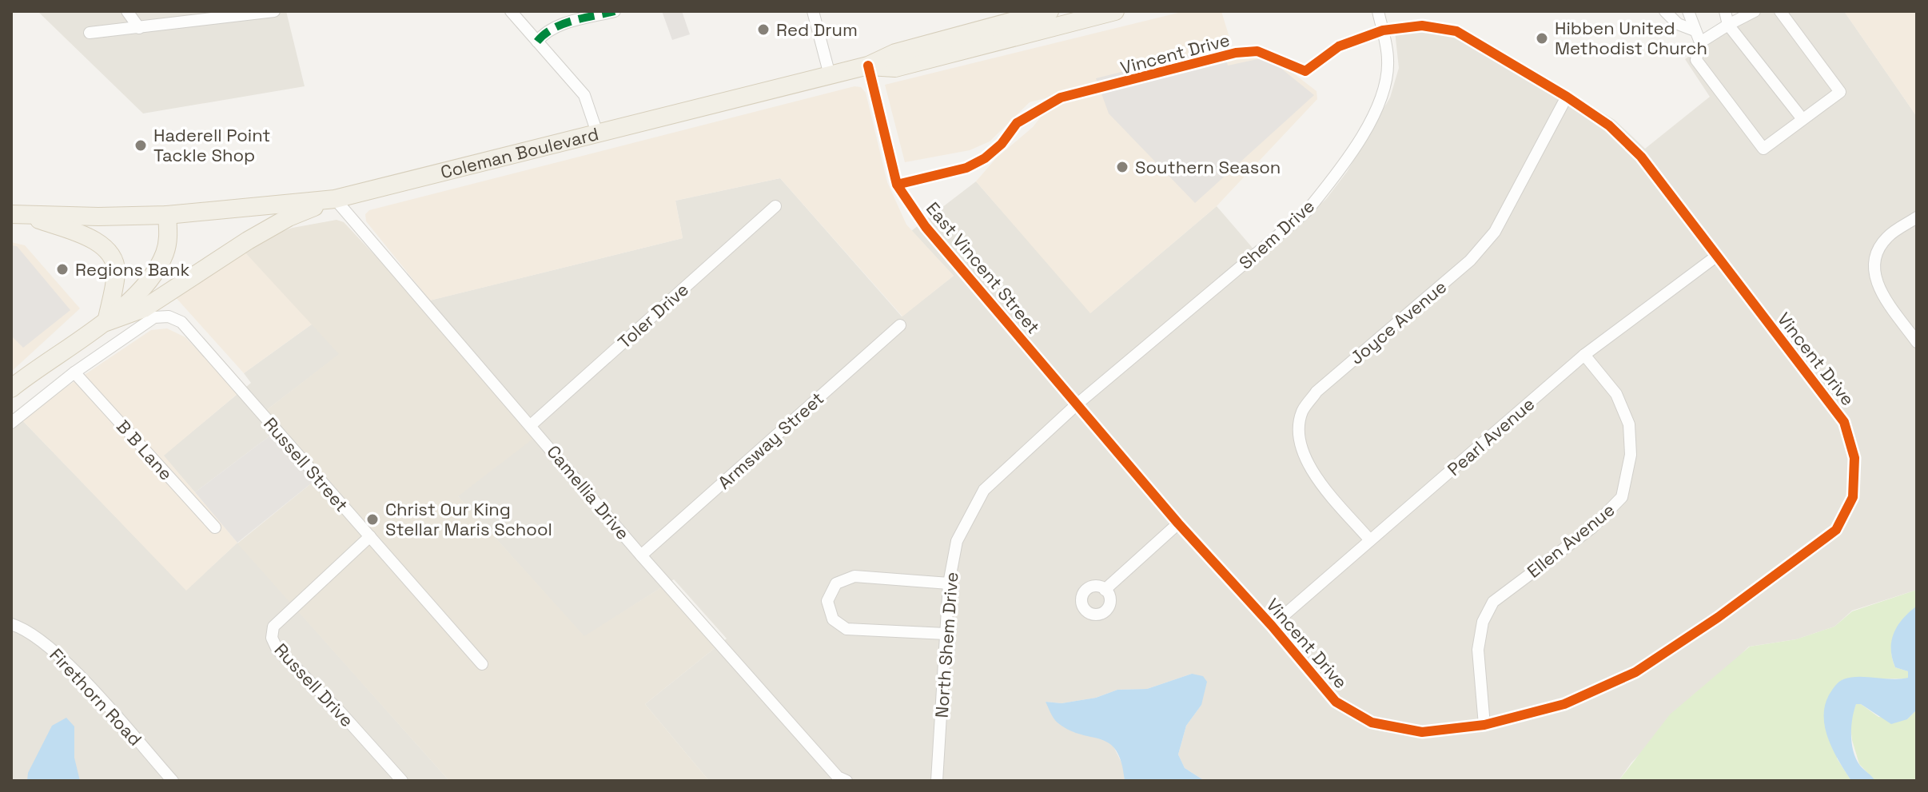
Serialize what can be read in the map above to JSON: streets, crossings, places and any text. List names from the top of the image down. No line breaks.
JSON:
{"streets":{"main road":["Coleman Boulevard"],"street":["Vincent Drive","Shem Drive","East Vincent Street","Toler Drive","Joyce Avenue","Pearl Avenue","Armsway Street","B B Lane","Russell Street","Camellia Drive","Ellen Avenue","North Shem Drive","Russell Drive","Firethorn Road"]},"crossings":[["Vincent Drive","Shem Drive"],["Vincent Drive","East Vincent Street"],["Vincent Drive","Joyce Avenue"],["Vincent Drive","Pearl Avenue"],["Vincent Drive","Ellen Avenue"],["Vincent Drive","North Shem Drive"],["Coleman Boulevard","East Vincent Street"],["Coleman Boulevard","Camellia Drive"],["Shem Drive","East Vincent Street"],["Shem Drive","North Shem Drive"],["East Vincent Street","North Shem Drive"],["Toler Drive","Camellia Drive"],["Joyce Avenue","Pearl Avenue"],["Pearl Avenue","Ellen Avenue"],["Armsway Street","Camellia Drive"],["B B Lane","Russell Street"],["Russell Street","Russell Drive"]],"places":["Red Drum","Hibben United Methodist Church","Haderell Point Tackle Shop","Southern Season","Regions Bank","Christ Our King Stellar Maris School"]}
